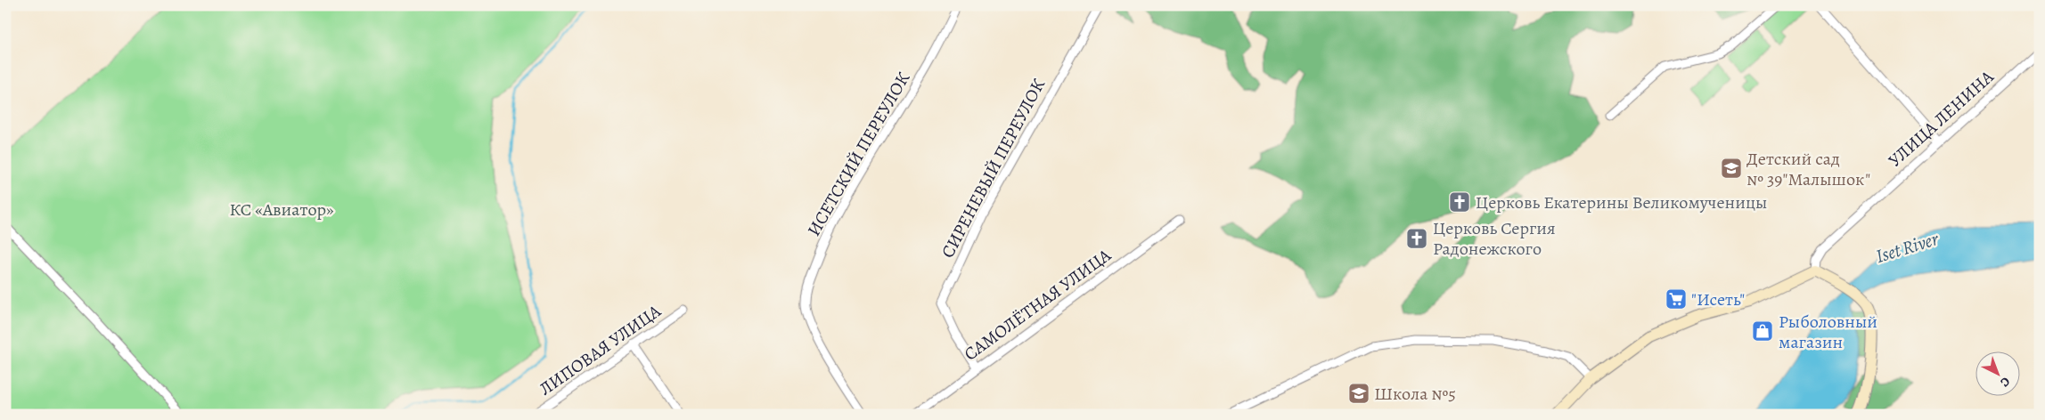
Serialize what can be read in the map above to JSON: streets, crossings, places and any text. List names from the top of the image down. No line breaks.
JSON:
{"streets":{"street":["УЛИЦА ЛЕНИНА","ИСЕТСКИЙ ПЕРЕУЛОК","СИРЕНЕВЫЙ ПЕРЕУЛОК","САМОЛЁТНАЯ УЛИЦА","ЛИПОВАЯ УЛИЦА"]},"crossings":[["СИРЕНЕВЫЙ ПЕРЕУЛОК","САМОЛЁТНАЯ УЛИЦА"]],"water":["Iset River"],"parks":["КС «Авиатор»"],"places":{"school or university":["Детский сад № 39\"Малышок\"","Школа №5"],"church":["Церковь Екатерины Великомученицы","Церковь Сергия Радонежского"],"supermarket":["\"Исеть\""],"shop":["Рыболовный магазин"]},"north":"bottom right"}
